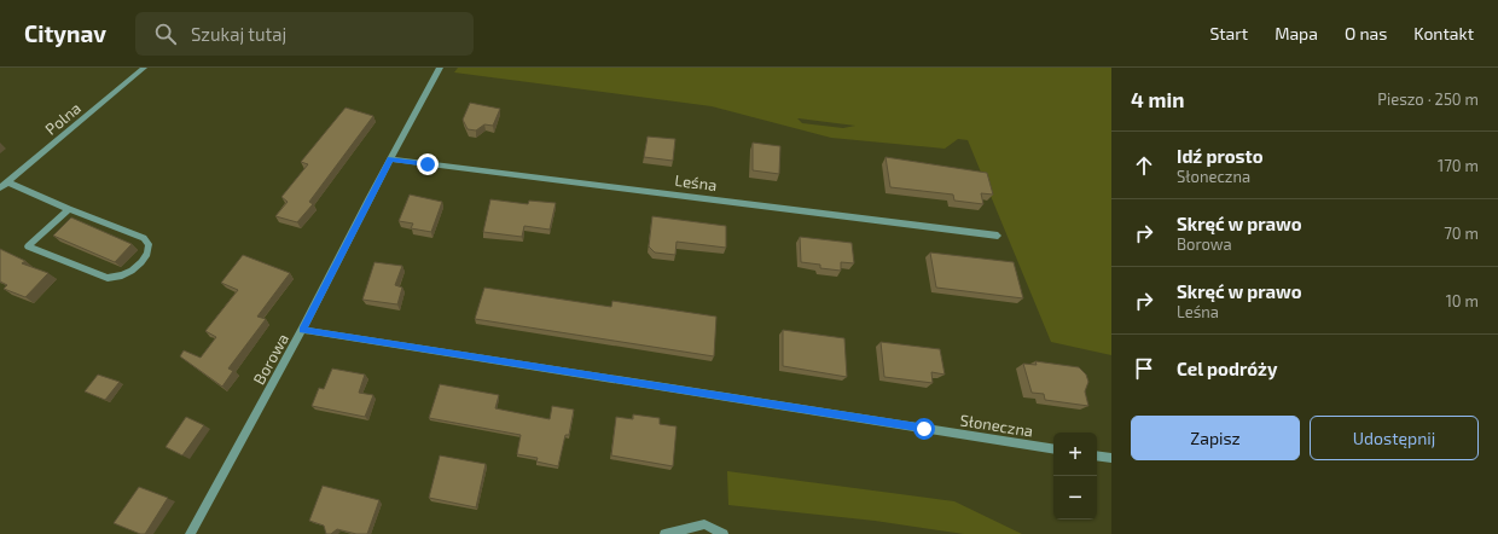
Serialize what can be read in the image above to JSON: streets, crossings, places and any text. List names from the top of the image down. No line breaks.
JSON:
{"streets":{"street":["Polna","Leśna","Borowa","Słoneczna"]},"crossings":[["Leśna","Borowa"],["Borowa","Słoneczna"]],"page":{"header":"Citynav","search":"Szukaj tutaj","nav":["Start","Mapa","O nas","Kontakt"],"heading":["4 min","Pieszo · 250 m"],"list":[["Idź prosto","Słoneczna","170 m"],["Skręć w prawo","Borowa","70 m"],["Skręć w prawo","Leśna","10 m"],"Cel podróży"],"buttons":["Zapisz","Udostępnij"],"map_buttons":["+","−"]}}
